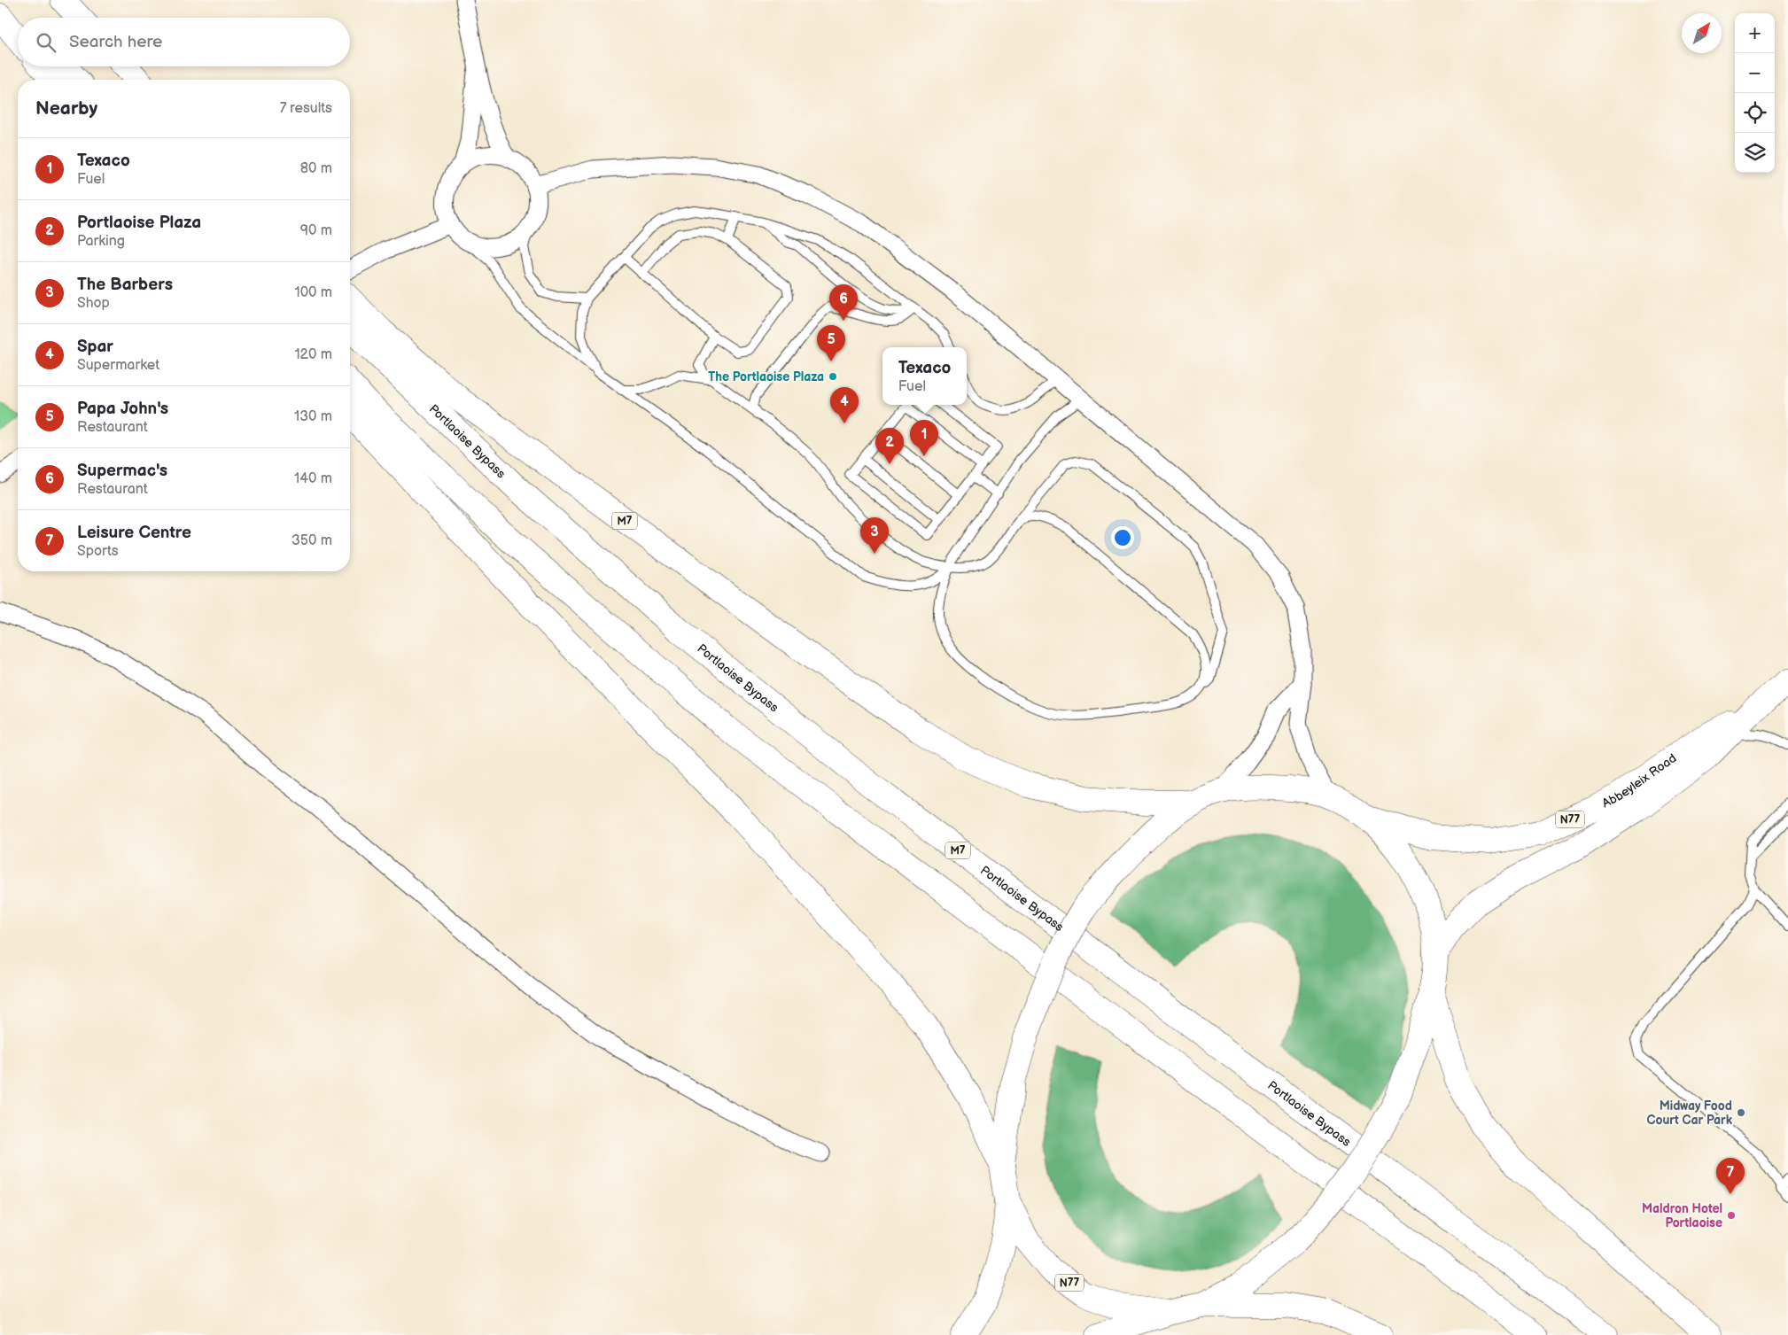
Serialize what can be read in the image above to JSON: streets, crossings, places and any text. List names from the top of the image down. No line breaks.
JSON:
{"streets":{"main road":["Portlaoise Bypass","M7","Abbeyleix Road","N77"]},"crossings":[["M7","N77"],["Abbeyleix Road","N77"]],"places":["The Portlaoise Plaza","Midway Food Court Car Park","Maldron Hotel Portlaoise"],"north":"top right","page":{"map_buttons":["+","−"],"search":"Search here","heading":["Nearby","7 results"],"list":[{"mark":"1","name":"Texaco","note":"Fuel","value":"80 m"},{"mark":"2","name":"Portlaoise Plaza","note":"Parking","value":"90 m"},{"mark":"3","name":"The Barbers","note":"Shop","value":"100 m"},{"mark":"4","name":"Spar","note":"Supermarket","value":"120 m"},{"mark":"5","name":"Papa John's","note":"Restaurant","value":"130 m"},{"mark":"6","name":"Supermac's","note":"Restaurant","value":"140 m"},{"mark":"7","name":"Leisure Centre","note":"Sports","value":"350 m"}],"pins":["6","5","4","1","2","3","7"],"popup":["Texaco","Fuel"]}}
